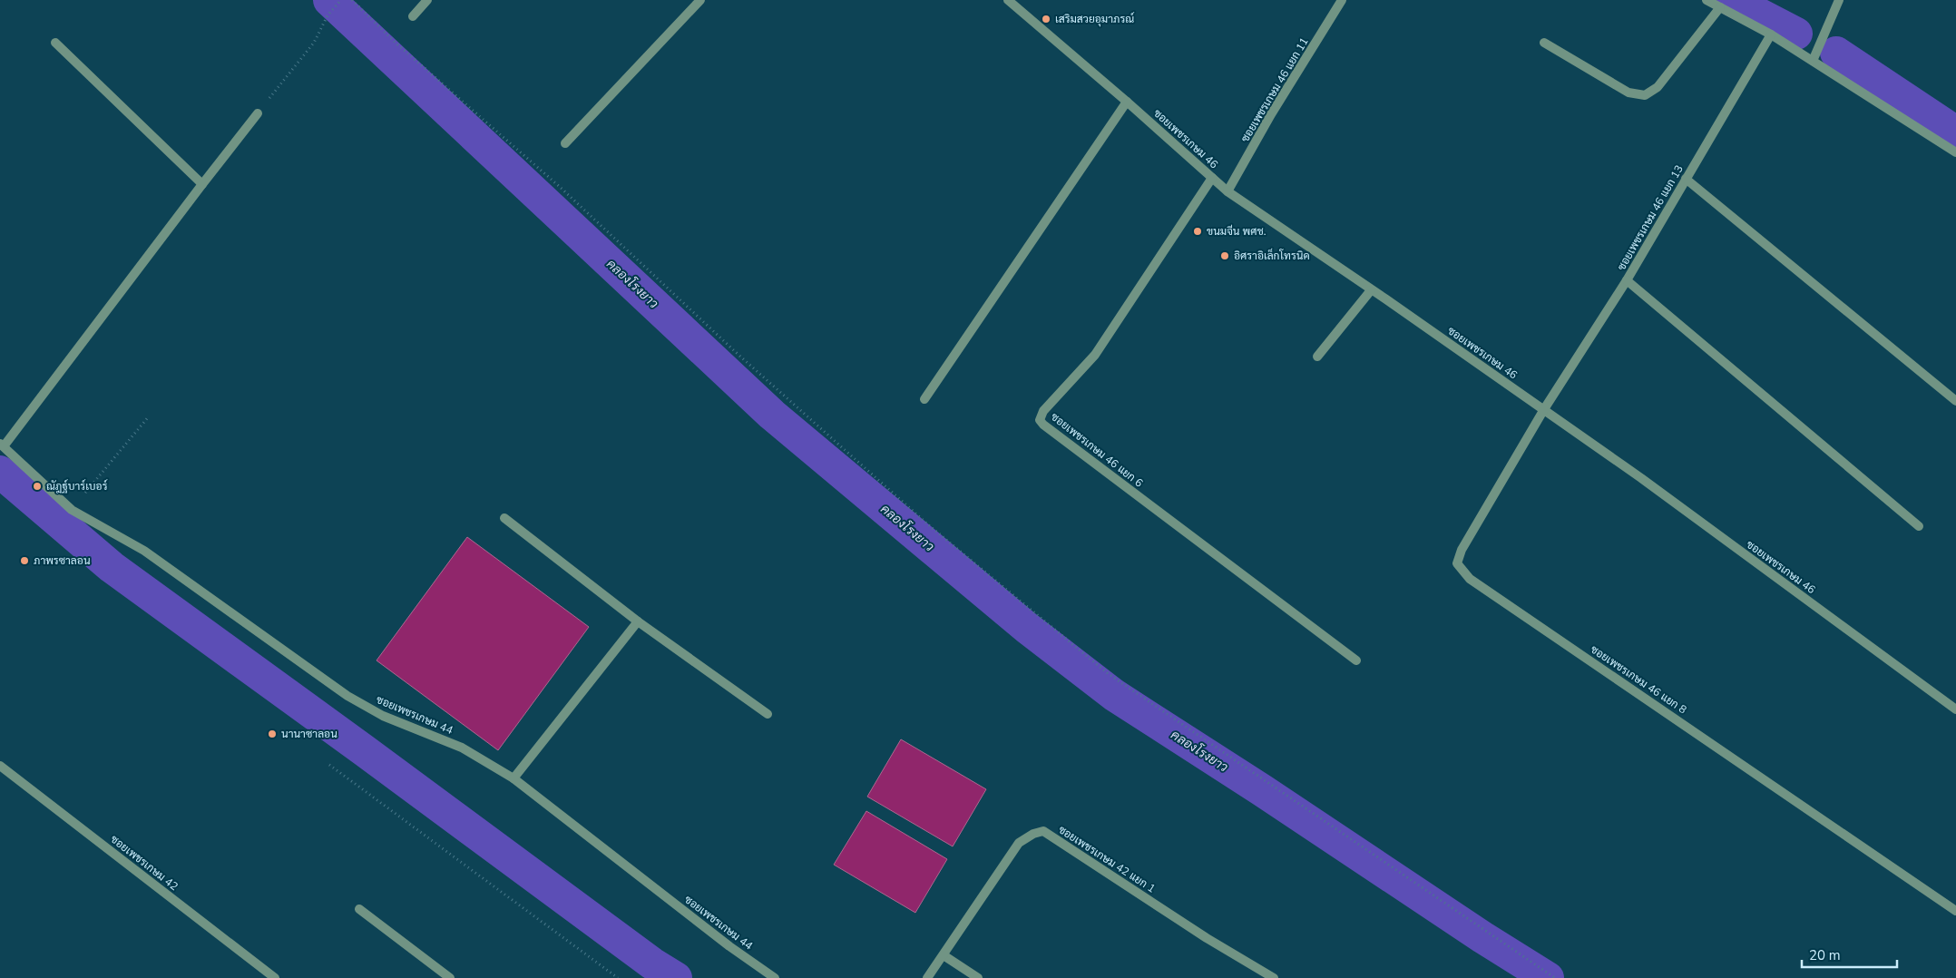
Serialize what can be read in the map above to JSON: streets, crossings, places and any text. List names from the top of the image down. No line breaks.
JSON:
{"streets":{"street":["ซอยเพชรเกษม 46 แยก 11","ซอยเพชรเกษม 46","ซอยเพชรเกษม 46 แยก 13","ซอยเพชรเกษม 46 แยก 6","ซอยเพชรเกษม 46 แยก 8","ซอยเพชรเกษม 44","ซอยเพชรเกษม 42 แยก 1","ซอยเพชรเกษม 42"]},"crossings":[["ซอยเพชรเกษม 46 แยก 11","ซอยเพชรเกษม 46"],["ซอยเพชรเกษม 46","ซอยเพชรเกษม 46 แยก 13"],["ซอยเพชรเกษม 46","ซอยเพชรเกษม 46 แยก 6"],["ซอยเพชรเกษม 46","ซอยเพชรเกษม 46 แยก 8"],["ซอยเพชรเกษม 46 แยก 13","ซอยเพชรเกษม 46 แยก 8"]],"water":["คลองโรงยาว"],"places":["เสริมสวยอุมาภรณ์","ขนมจีน พศช.","อิศราอิเล็กโทรนิค","ณัฎฐ์บาร์เบอร์","ภาพรซาลอน","นานาซาลอน"],"scale_bar":"20 m"}
